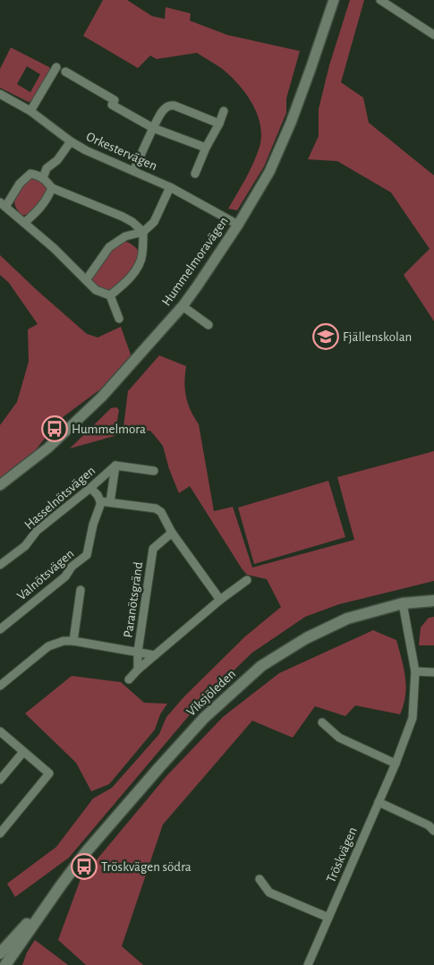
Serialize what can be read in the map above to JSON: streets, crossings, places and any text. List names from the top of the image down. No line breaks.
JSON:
{"streets":{"main road":["Viksjöleden"],"street":["Orkestervägen","Hummelmoravägen","Hasselnötsvägen","Valnötsvägen","Paranötsgränd","Tröskvägen"]},"crossings":[["Orkestervägen","Hummelmoravägen"],["Viksjöleden","Tröskvägen"]],"places":{"school or university":["Fjällenskolan"],"bus stop":["Hummelmora","Tröskvägen södra"]}}
